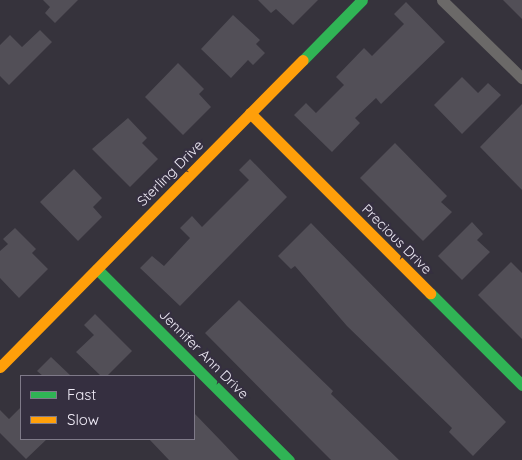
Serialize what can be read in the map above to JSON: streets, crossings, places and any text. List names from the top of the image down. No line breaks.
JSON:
{"streets":{"street":["Sterling Drive","Precious Drive","Jennifer Ann Drive"]},"crossings":[["Sterling Drive","Precious Drive"],["Sterling Drive","Jennifer Ann Drive"]],"legend":["Fast","Slow"]}
